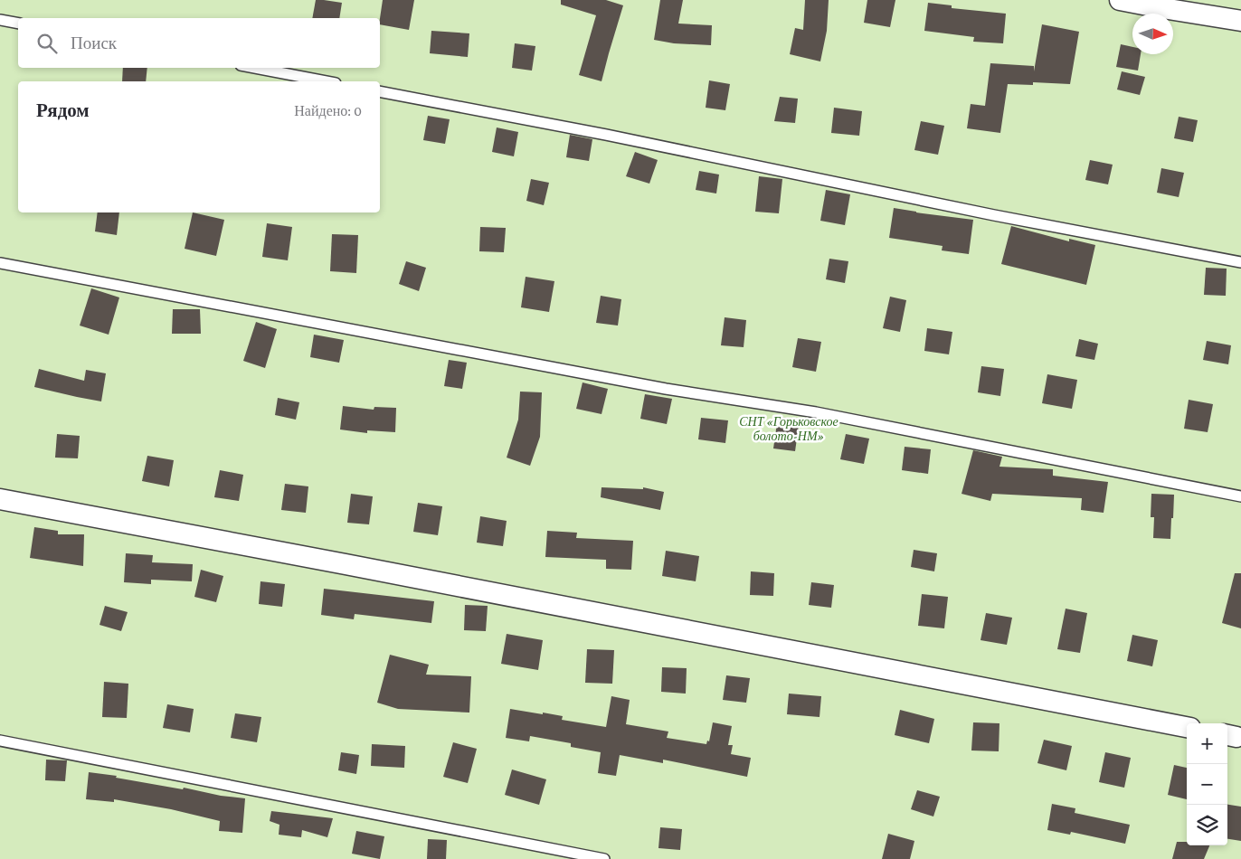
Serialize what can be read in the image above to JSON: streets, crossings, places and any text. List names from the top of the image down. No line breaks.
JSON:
{"parks":["СНТ «Горьковское болото-НМ»"],"north":"right","page":{"search":"Поиск","heading":["Рядом","Найдено: 0"],"map_buttons":["+","−"]}}
